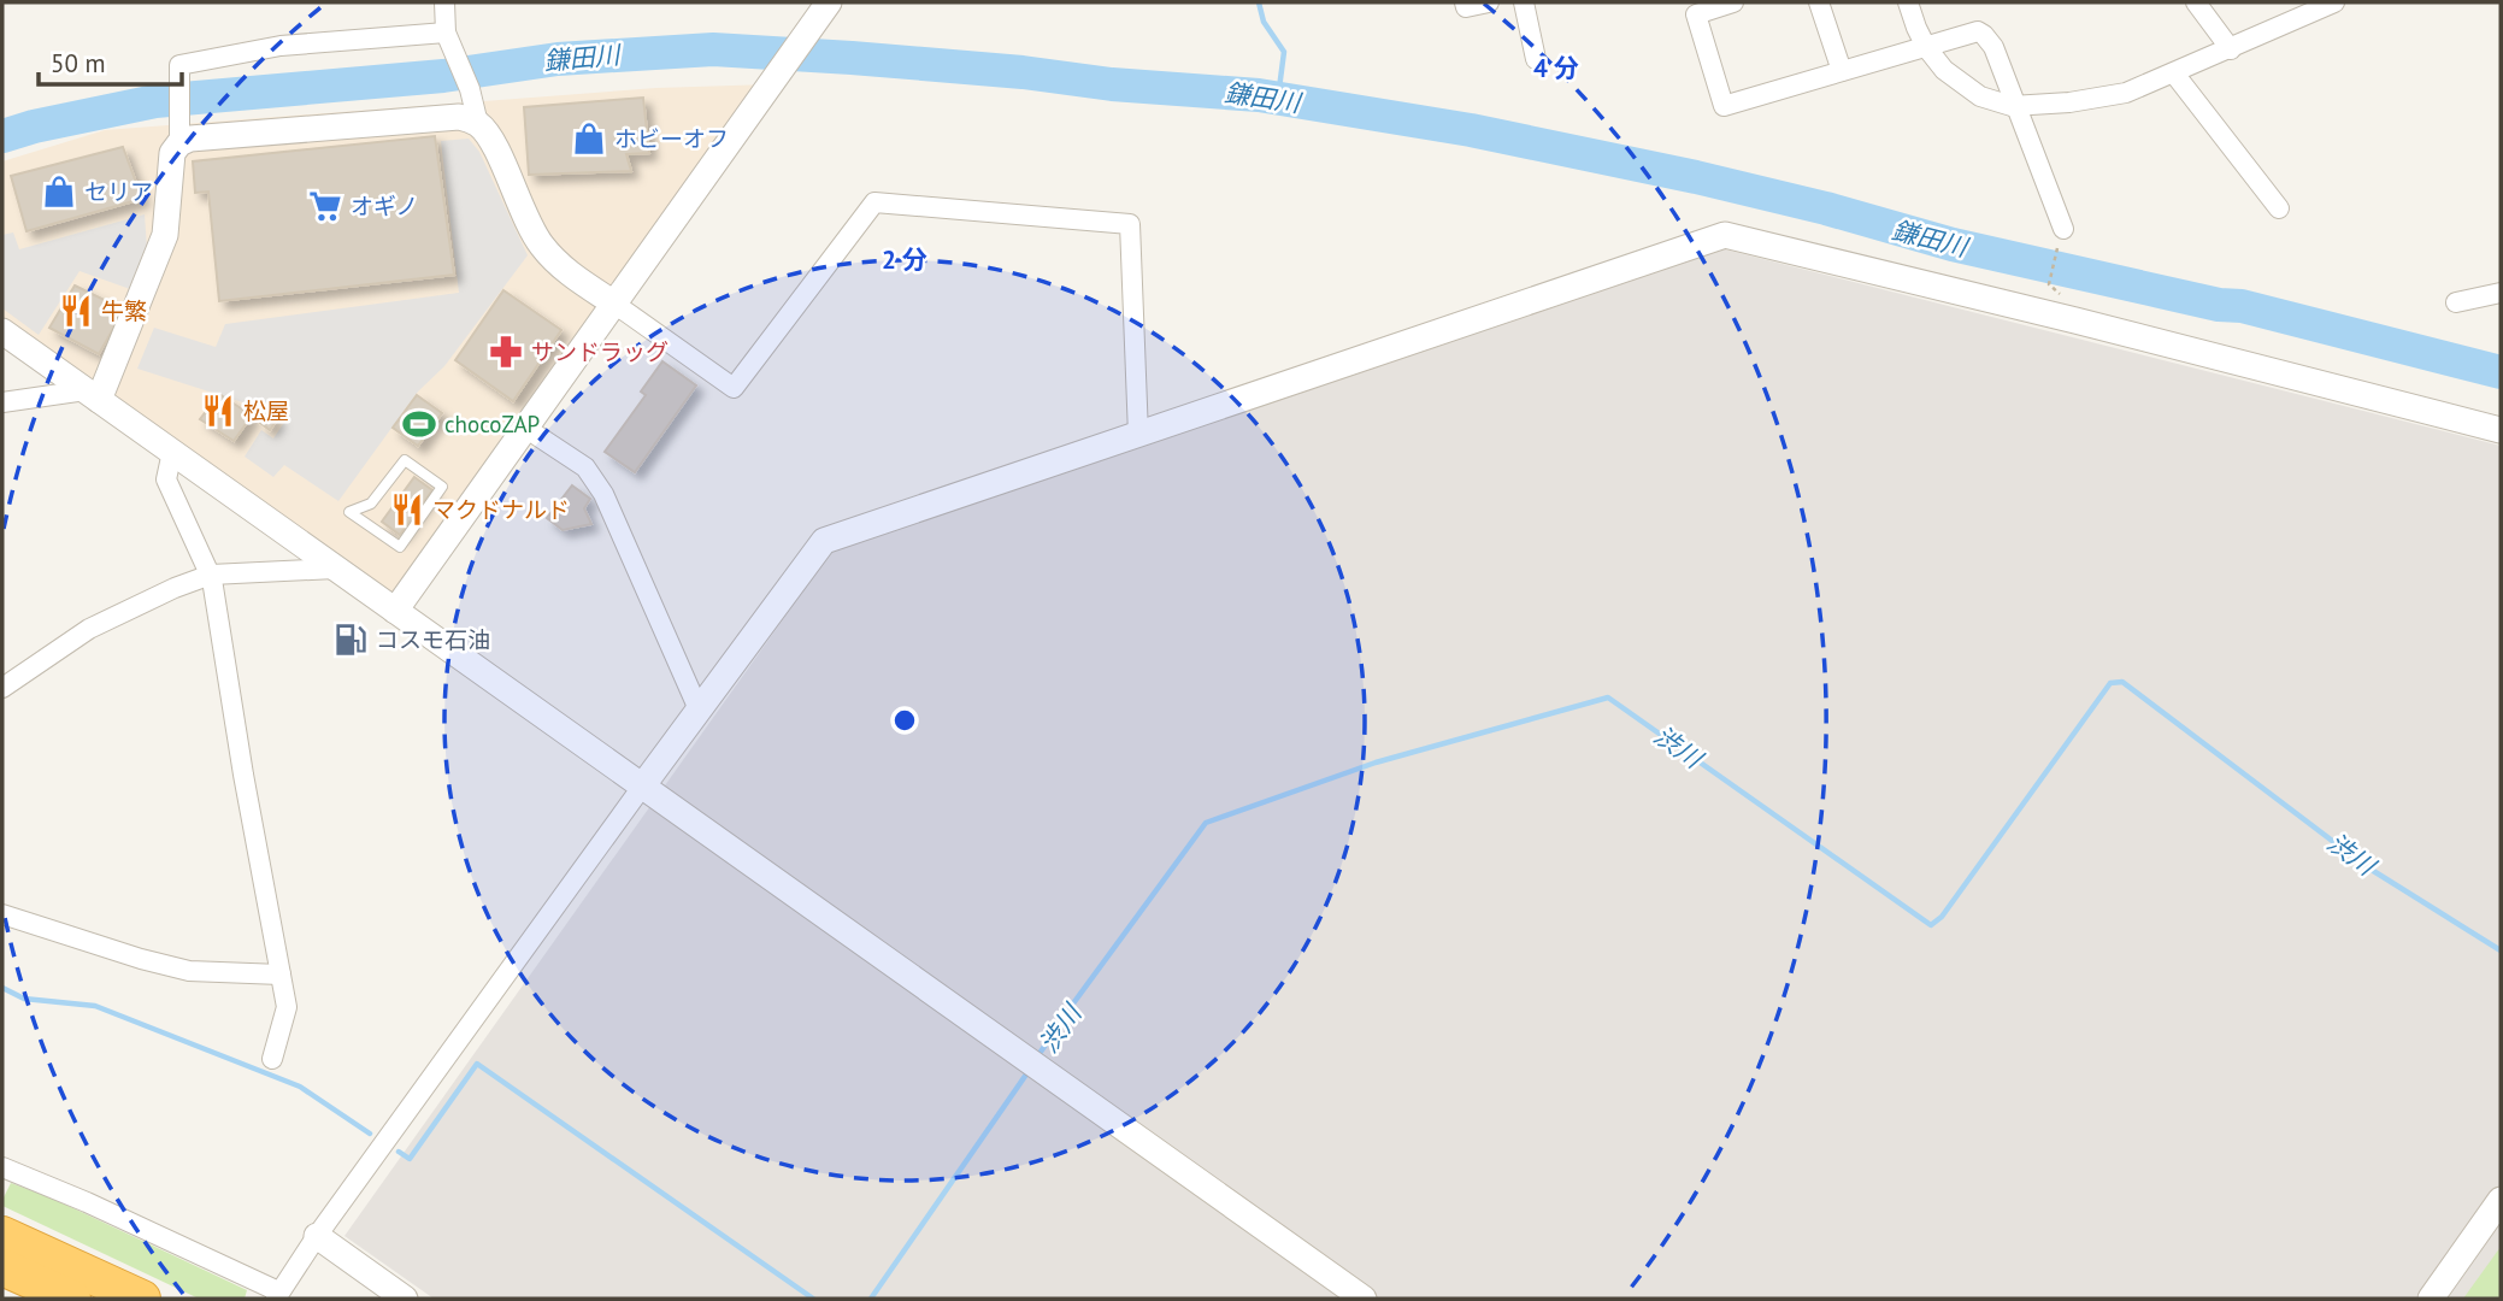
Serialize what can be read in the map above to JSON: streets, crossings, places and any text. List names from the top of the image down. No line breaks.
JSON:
{"water":["鎌田川","渋川"],"places":{"shop":["ホビーオフ","セリア"],"supermarket":["オギノ"],"restaurant":["牛繁","松屋","マクドナルド"],"pharmacy":["サンドラッグ"],"sports":["chocoZAP"],"fuel station":["コスモ石油"]},"scale_bar":"50 m","rings":["4 分","2 分"]}
